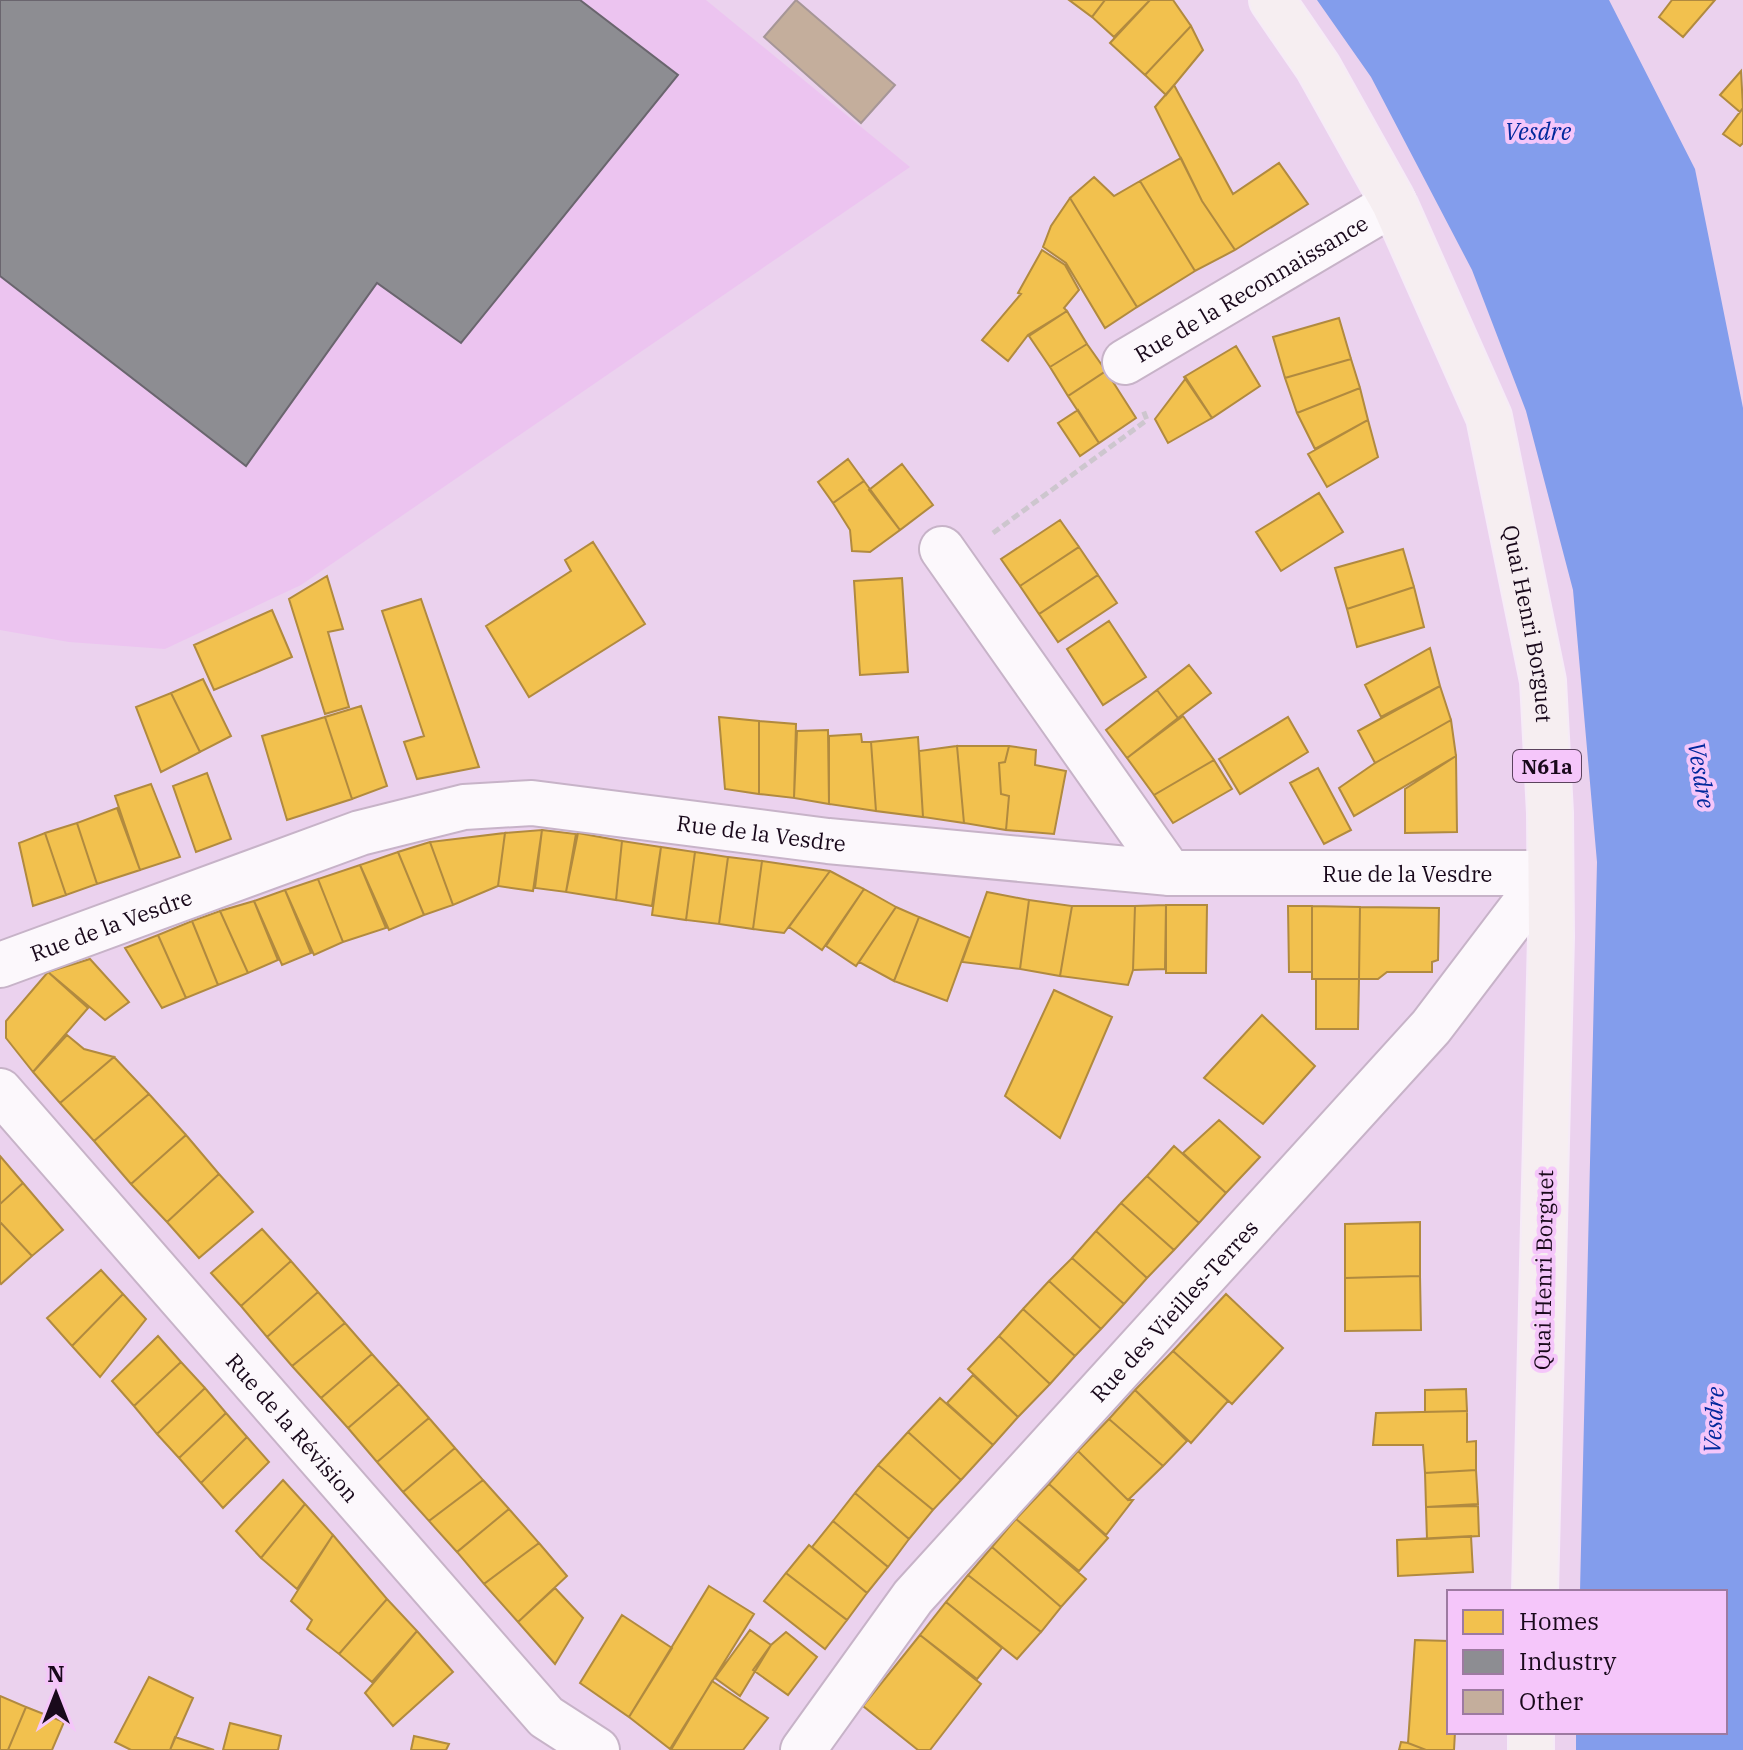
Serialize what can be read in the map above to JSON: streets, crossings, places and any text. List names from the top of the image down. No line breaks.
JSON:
{"streets":{"main road":["Quai Henri Borguet","N61a"],"street":["Rue de la Reconnaissance","Rue de la Vesdre","Rue des Vieilles-Terres","Rue de la Révision"]},"crossings":[["Rue de la Reconnaissance","Quai Henri Borguet"],["Quai Henri Borguet","Rue de la Vesdre"],["Quai Henri Borguet","Rue des Vieilles-Terres"],["Rue de la Vesdre","Rue des Vieilles-Terres"]],"water":["Vesdre"],"legend":["Homes","Industry","Other"],"north":"top"}
